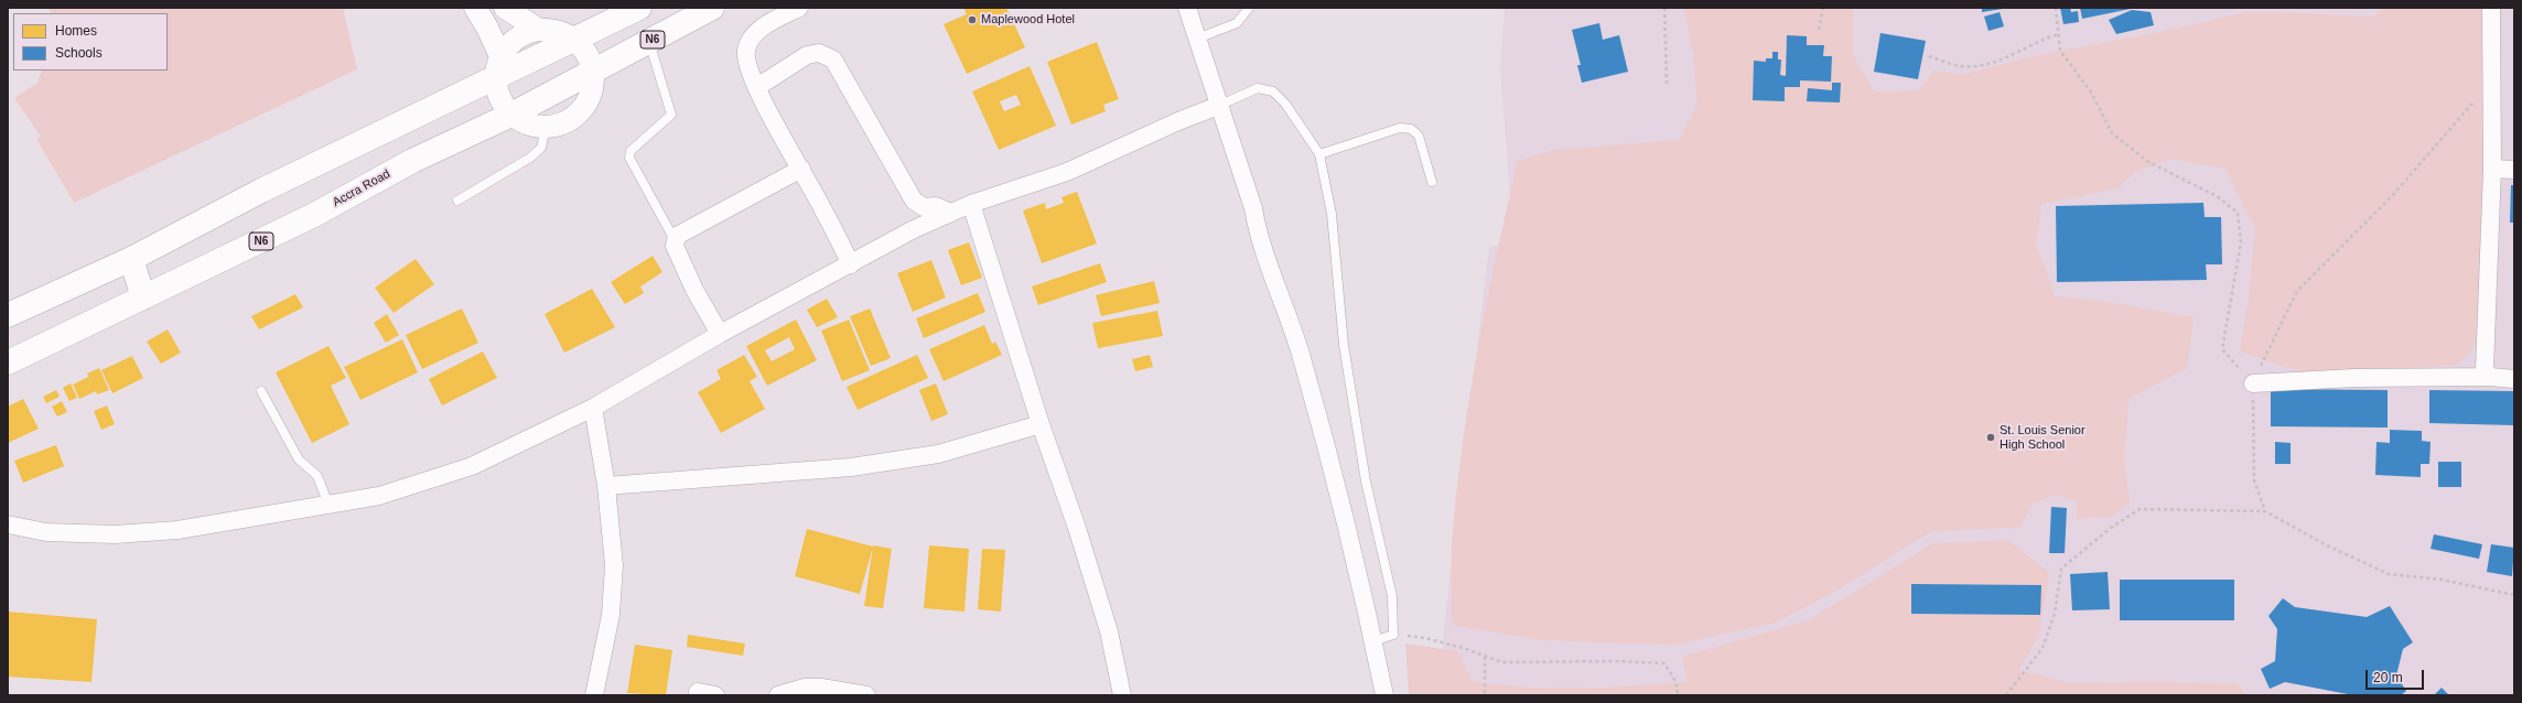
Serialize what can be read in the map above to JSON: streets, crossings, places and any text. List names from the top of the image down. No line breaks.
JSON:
{"streets":{"highway":["N6","Accra Road"]},"places":["Maplewood Hotel","St. Louis Senior High School"],"legend":["Homes","Schools"],"scale_bar":"20 m"}
